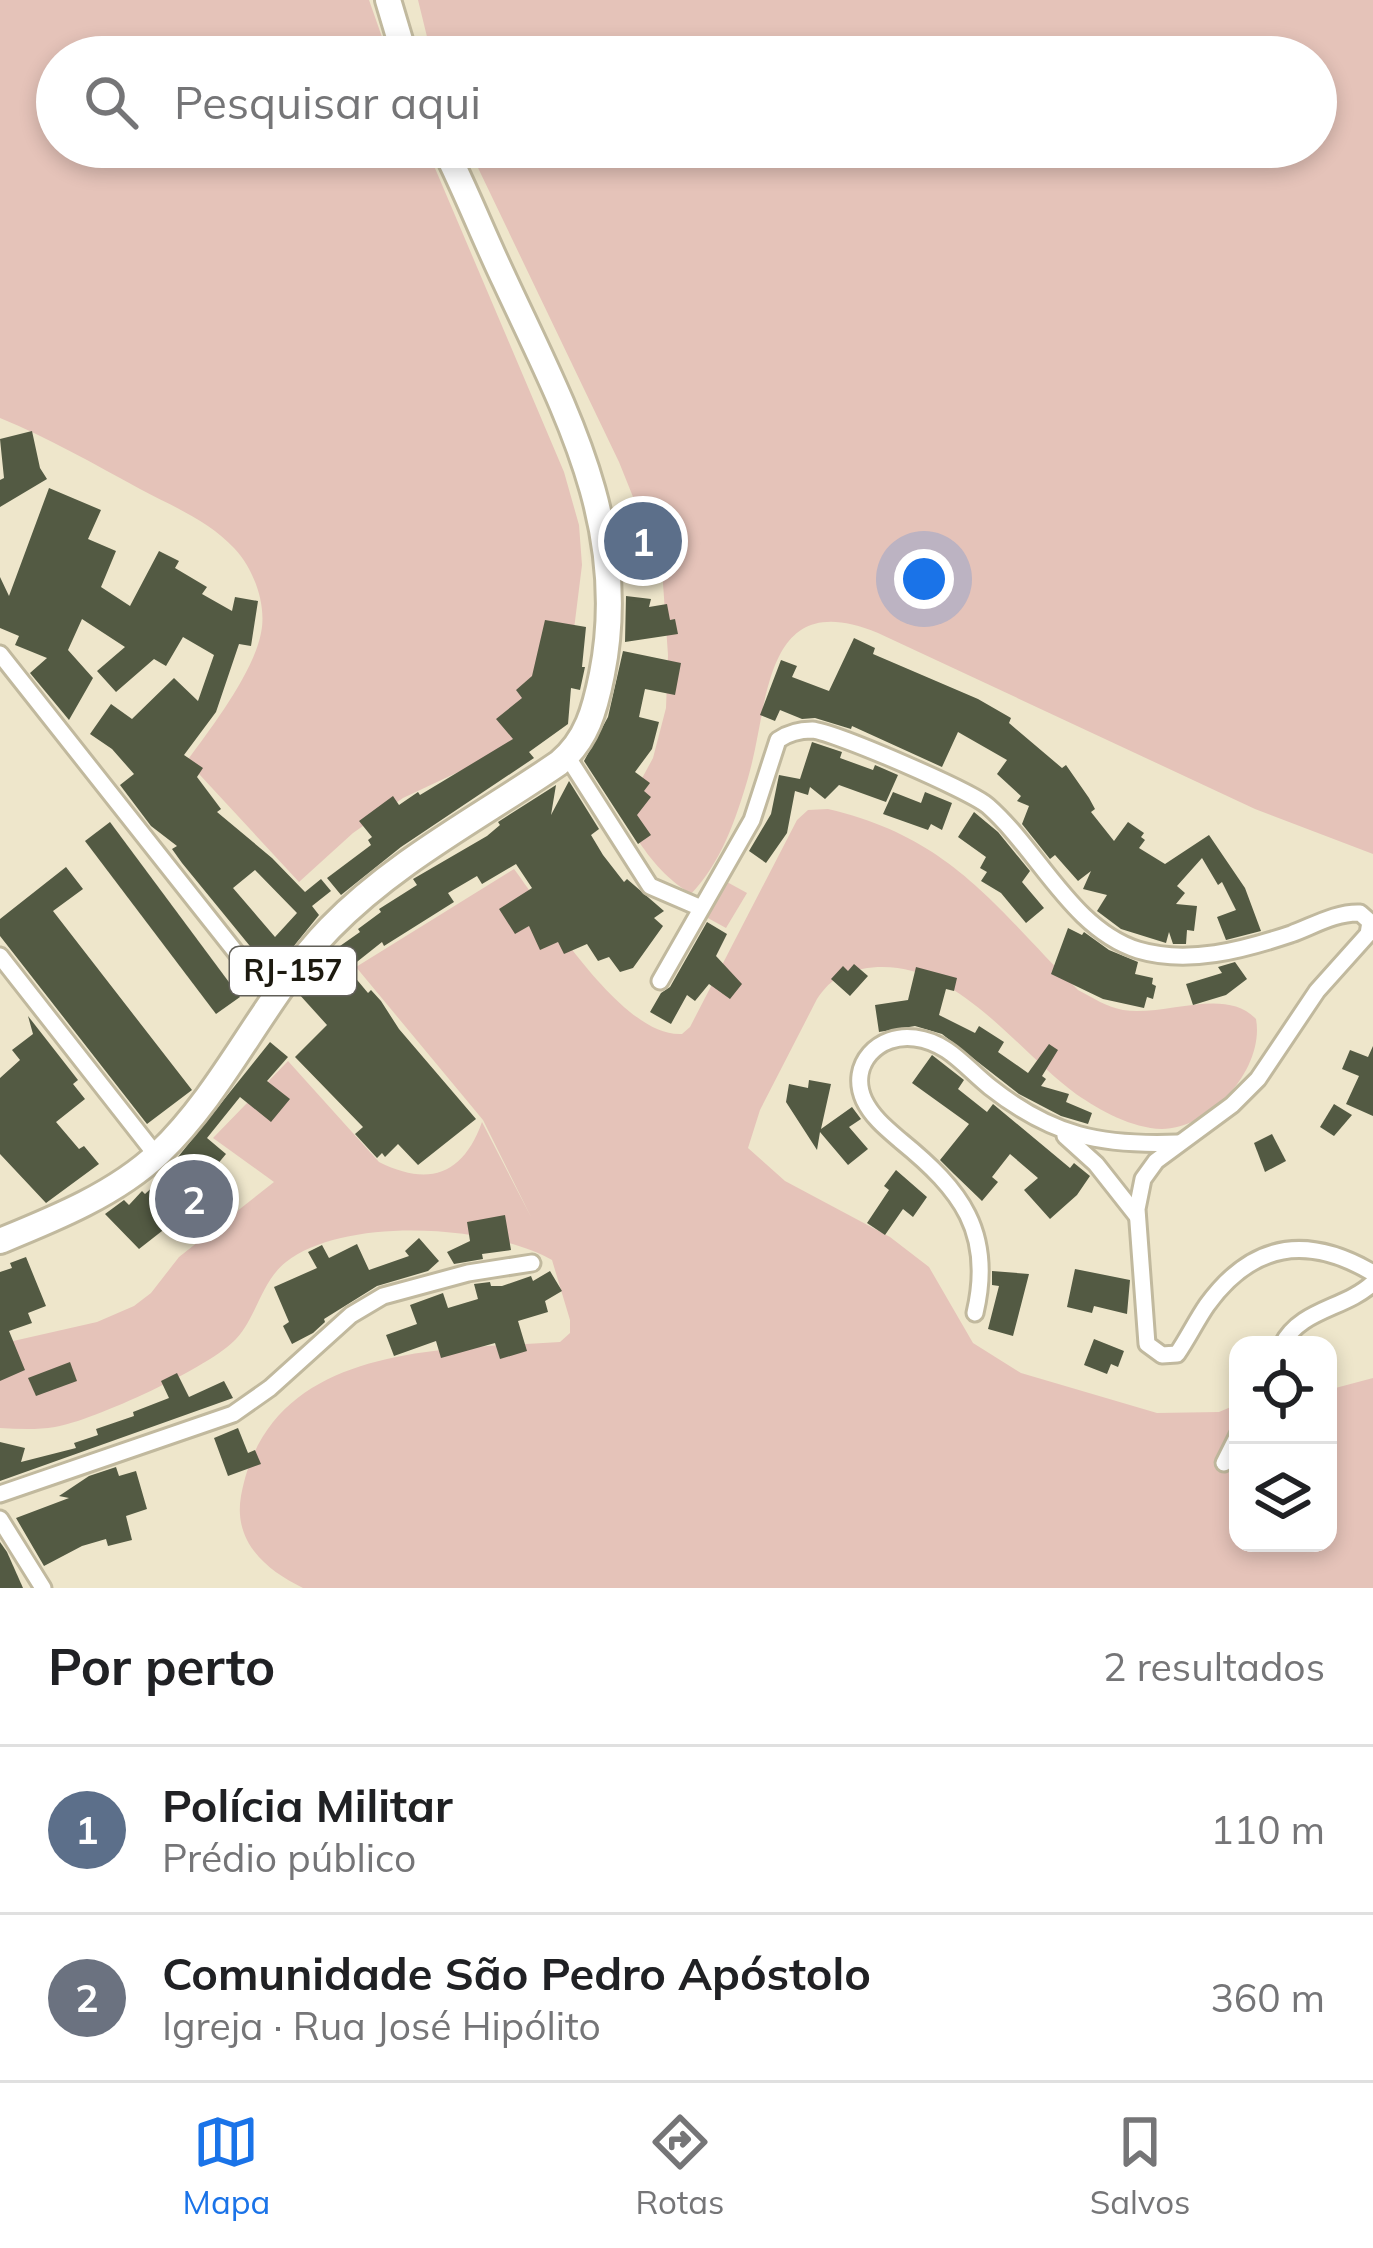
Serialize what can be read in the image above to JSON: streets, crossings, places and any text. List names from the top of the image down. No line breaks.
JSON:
{"streets":{"main road":["RJ-157"]},"page":{"search":"Pesquisar aqui","pins":["1","2"],"heading":["Por perto","2 resultados"],"list":[{"mark":"1","name":"Polícia Militar","note":"Prédio público","value":"110 m"},{"mark":"2","name":"Comunidade São Pedro Apóstolo","note":"Igreja · Rua José Hipólito","value":"360 m"}],"nav":["Mapa","Rotas","Salvos"]}}
